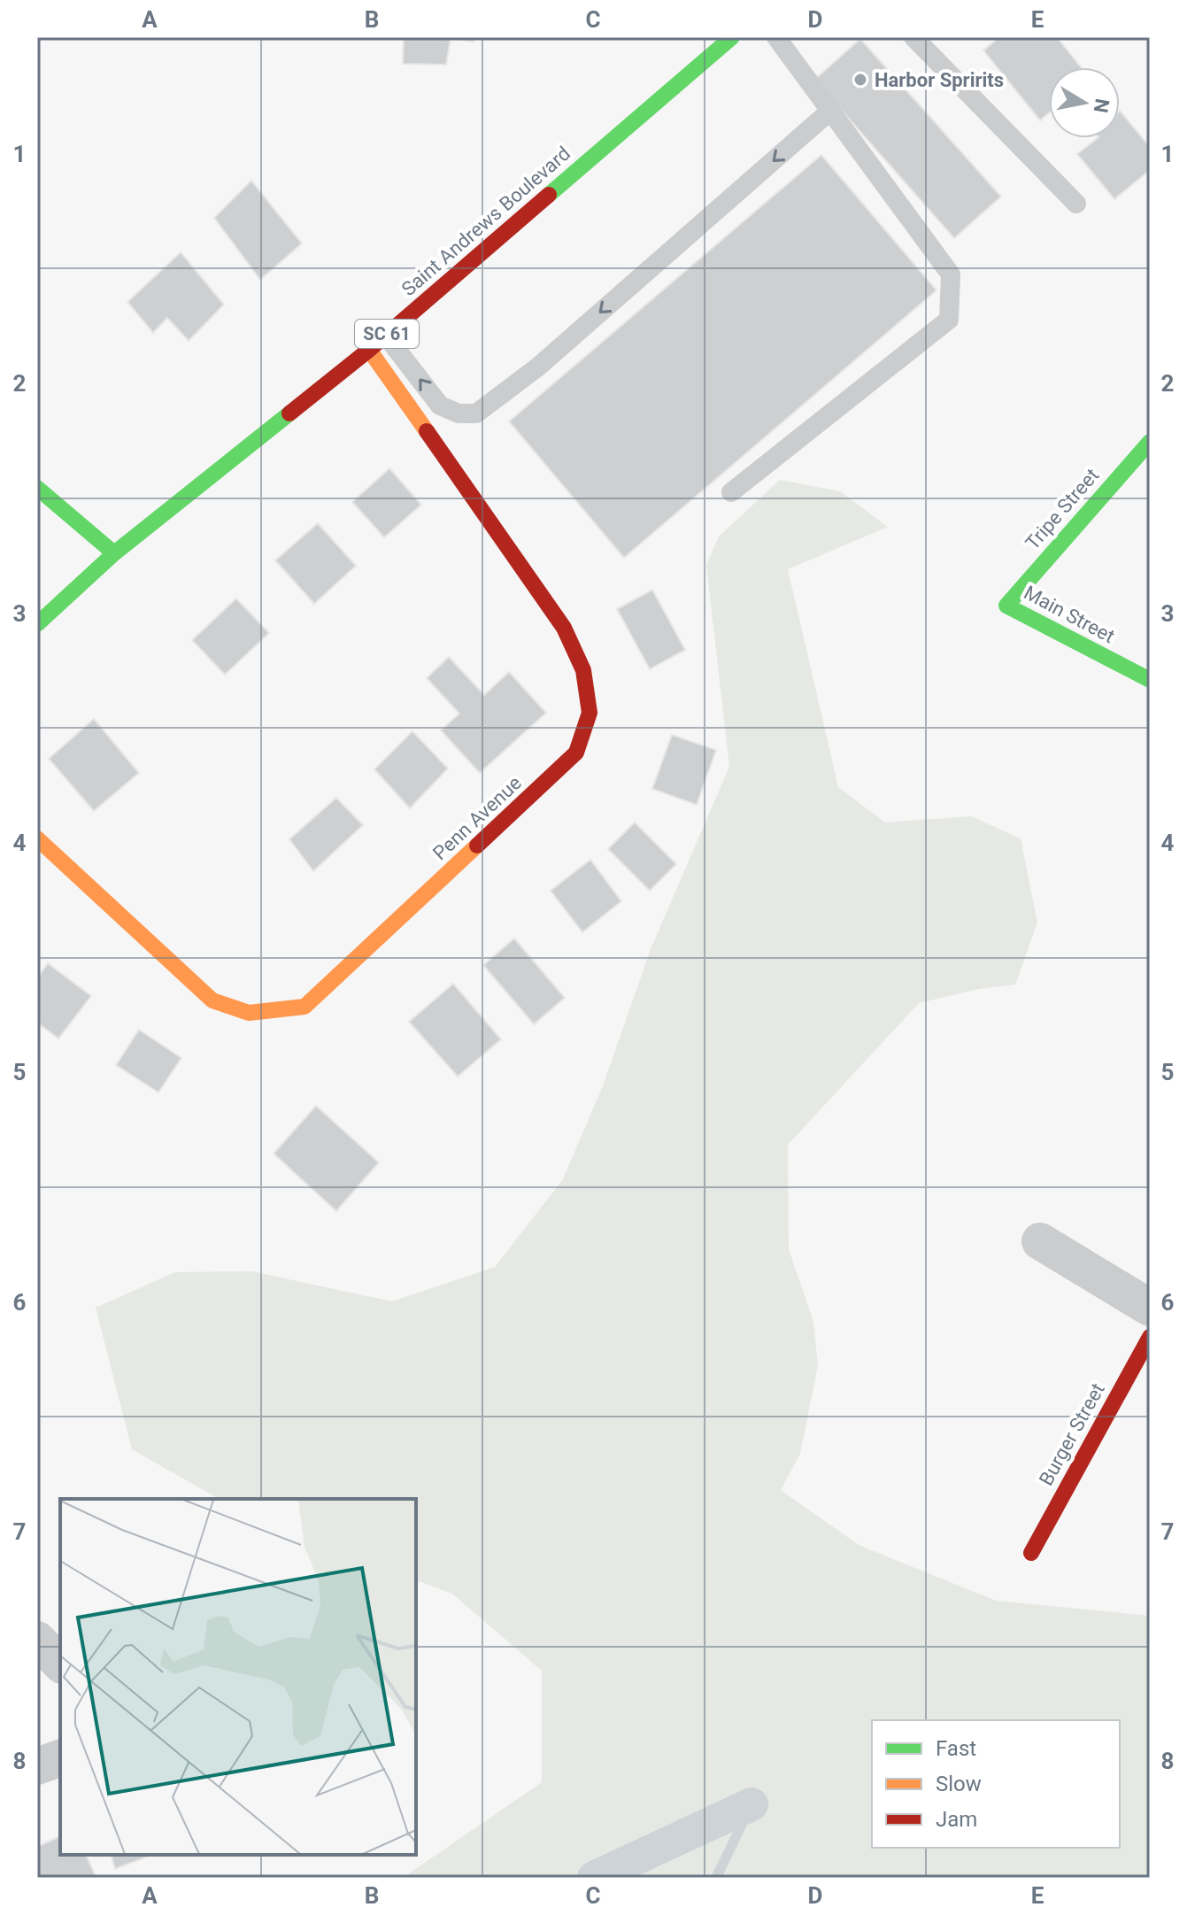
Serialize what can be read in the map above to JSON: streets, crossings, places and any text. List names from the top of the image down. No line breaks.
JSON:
{"streets":{"street":["Saint Andrews Boulevard","SC 61","Tripe Street","Main Street","Penn Avenue","Burger Street"]},"crossings":[["Saint Andrews Boulevard","Penn Avenue"],["Tripe Street","Main Street"]],"places":["Harbor Spririts"],"legend":["Fast","Slow","Jam"],"north":"right","grid":{"columns":["A","B","C","D","E"],"rows":["1","2","3","4","5","6","7","8"]}}
